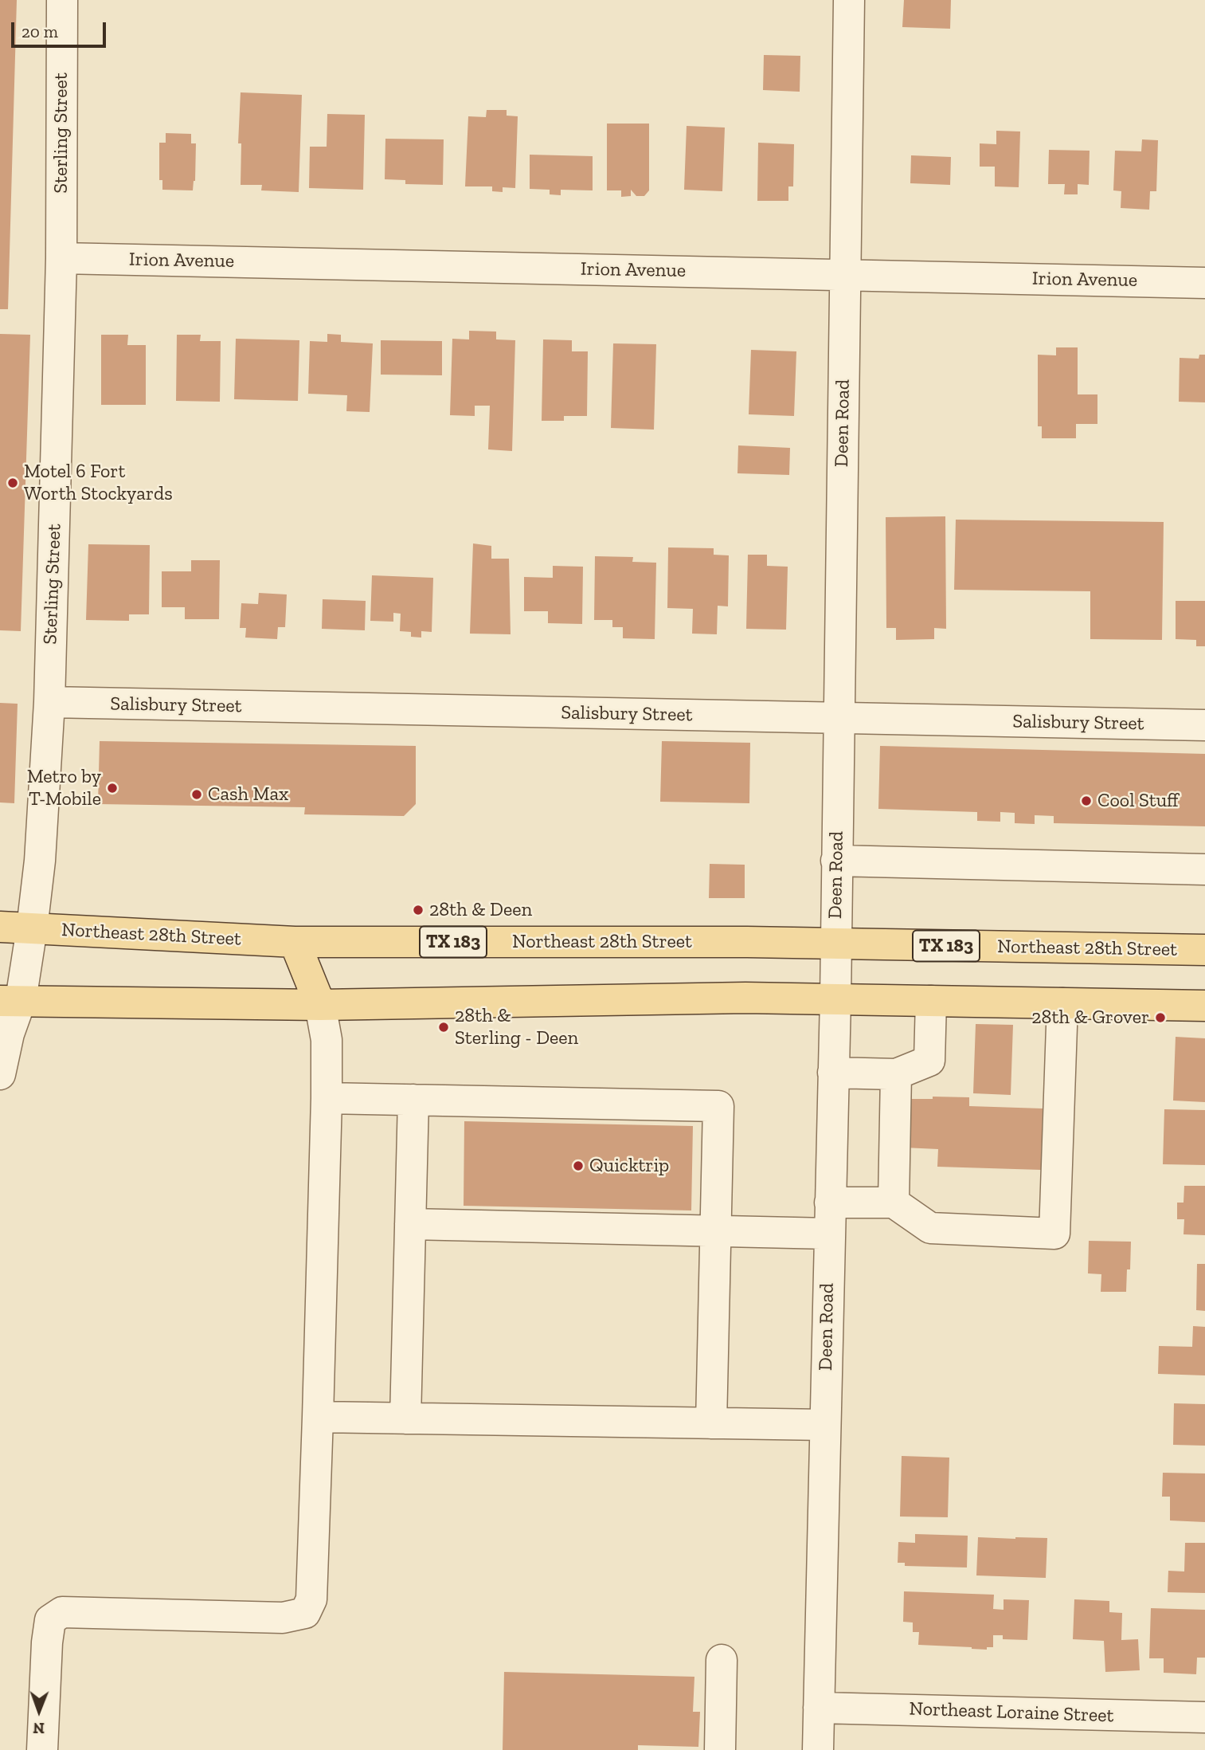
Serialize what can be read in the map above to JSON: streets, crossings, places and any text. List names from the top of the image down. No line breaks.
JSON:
{"streets":{"main road":["Northeast 28th Street","TX 183"],"street":["Sterling Street","Irion Avenue","Deen Road","Salisbury Street","Northeast Loraine Street"]},"crossings":[["Sterling Street","Irion Avenue"],["Sterling Street","Salisbury Street"],["Sterling Street","Northeast 28th Street"],["Irion Avenue","Deen Road"],["Deen Road","Salisbury Street"],["Deen Road","Northeast 28th Street"],["Deen Road","Northeast Loraine Street"]],"places":["Motel 6 Fort Worth Stockyards","Metro by T-Mobile","Cash Max","Cool Stuff","28th & Deen","28th & Grover","28th & Sterling - Deen","Quicktrip"],"scale_bar":"20 m","north":"bottom"}
